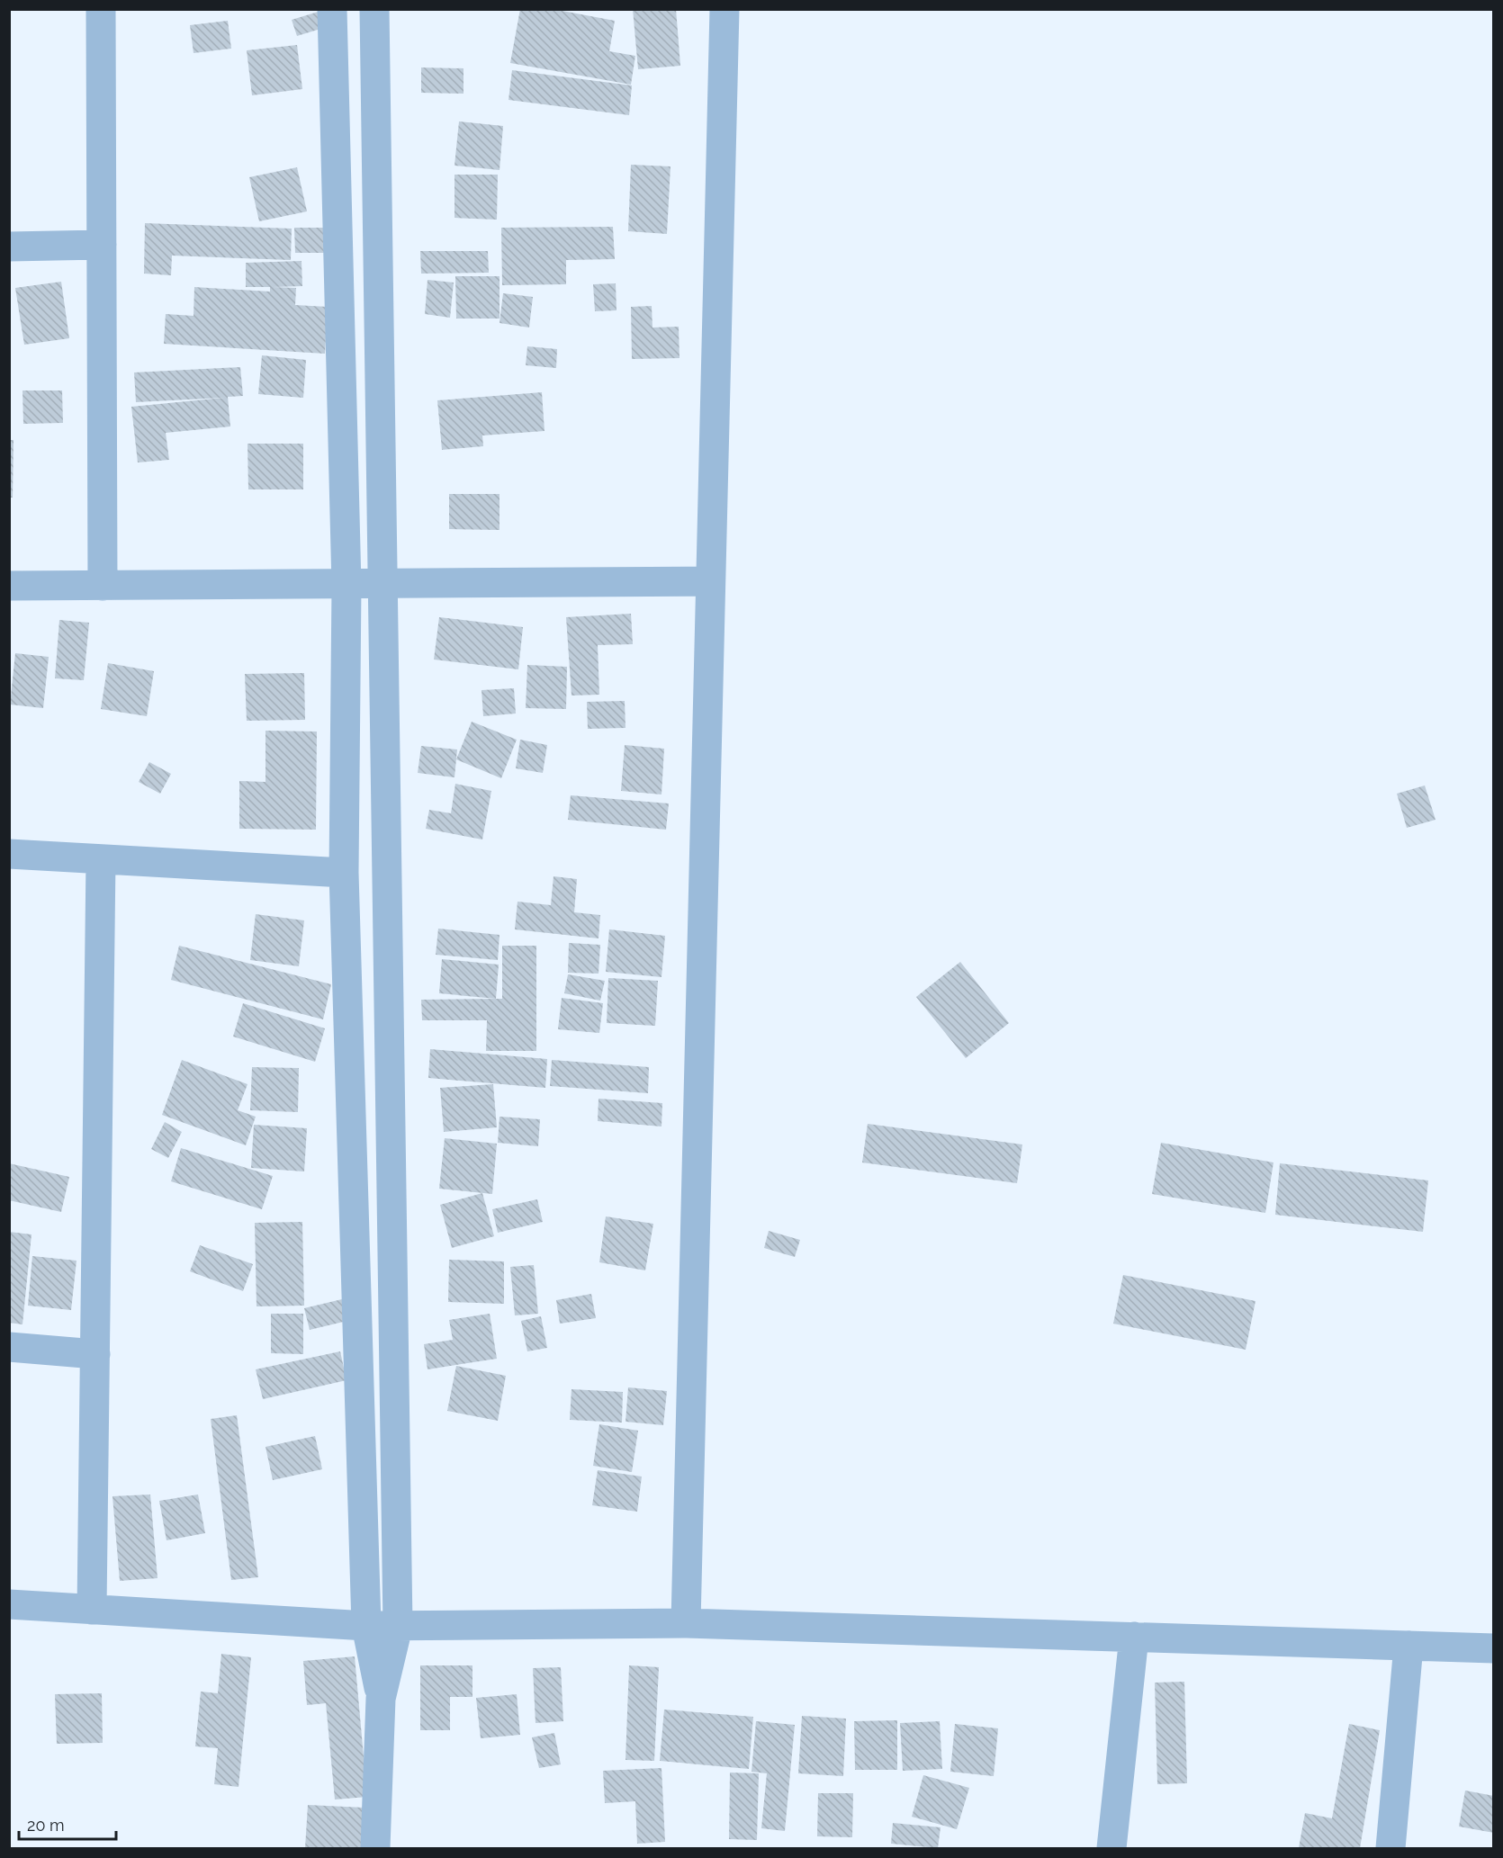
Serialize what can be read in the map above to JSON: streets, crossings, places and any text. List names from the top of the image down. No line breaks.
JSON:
{"scale_bar":"20 m"}
